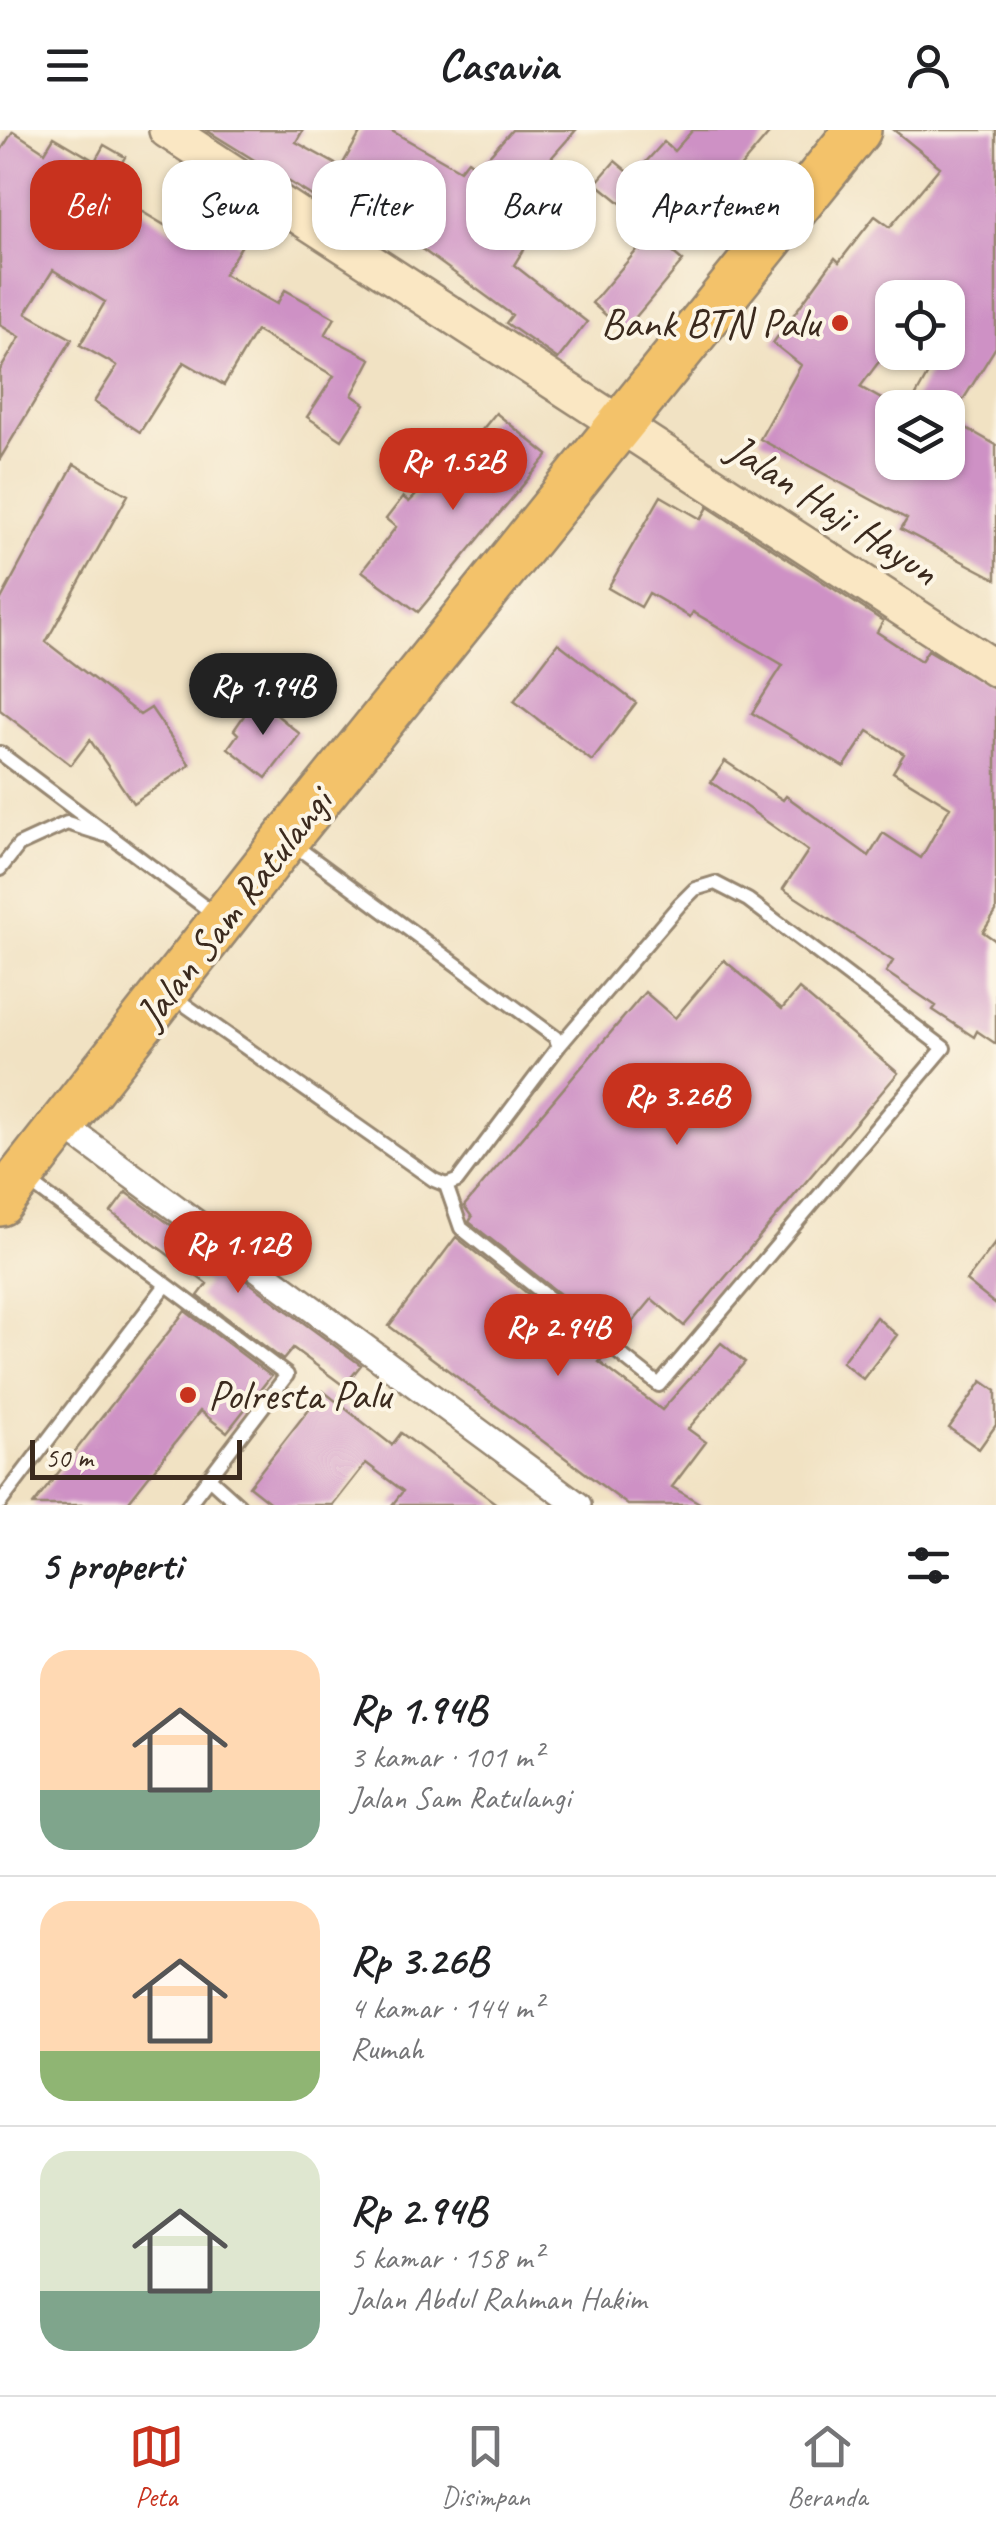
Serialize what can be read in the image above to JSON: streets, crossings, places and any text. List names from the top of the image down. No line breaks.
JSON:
{"streets":{"highway":["Jalan Sam Ratulangi"],"street":["Jalan Haji Hayun"]},"crossings":[["Jalan Haji Hayun","Jalan Sam Ratulangi"]],"places":["Bank BTN Palu","Polresta Palu"],"scale_bar":"50 m","page":{"header":"Casavia","chip":["Beli","Sewa","Filter","Baru","Apartemen"],"price":["Rp 1.52B","Rp 1.94B","Rp 3.26B","Rp 1.12B","Rp 2.94B"],"scale":"50 m","heading":"5 properti","list":[{"name":"Rp 1.94B","note":"3 kamar · 101 m² · Jalan Sam Ratulangi"},{"name":"Rp 3.26B","note":"4 kamar · 144 m² · Rumah"},{"name":"Rp 2.94B","note":"5 kamar · 158 m² · Jalan Abdul Rahman Hakim"}],"tabs":["Peta","Disimpan","Beranda"]}}
